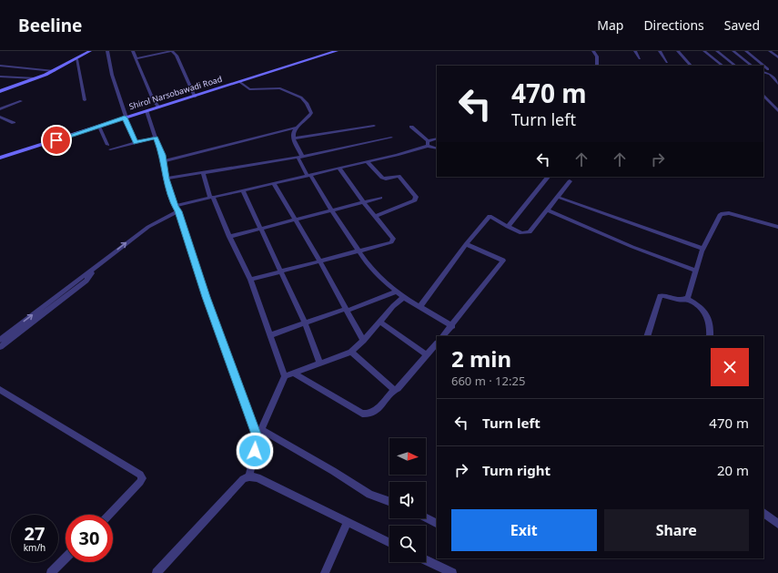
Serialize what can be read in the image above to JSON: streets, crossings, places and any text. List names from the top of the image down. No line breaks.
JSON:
{"streets":{"main road":["Shirol Narsobawadi Road"]},"north":"right","page":{"header":"Beeline","nav":["Map","Directions","Saved"],"turn":["470 m","Turn left"],"heading":["2 min","660 m · 12:25"],"list":[{"name":"Turn left","value":"470 m"},{"name":"Turn right","value":"20 m"}],"buttons":["Exit","Share"],"speed":"27 km/h","limit":"30"}}
